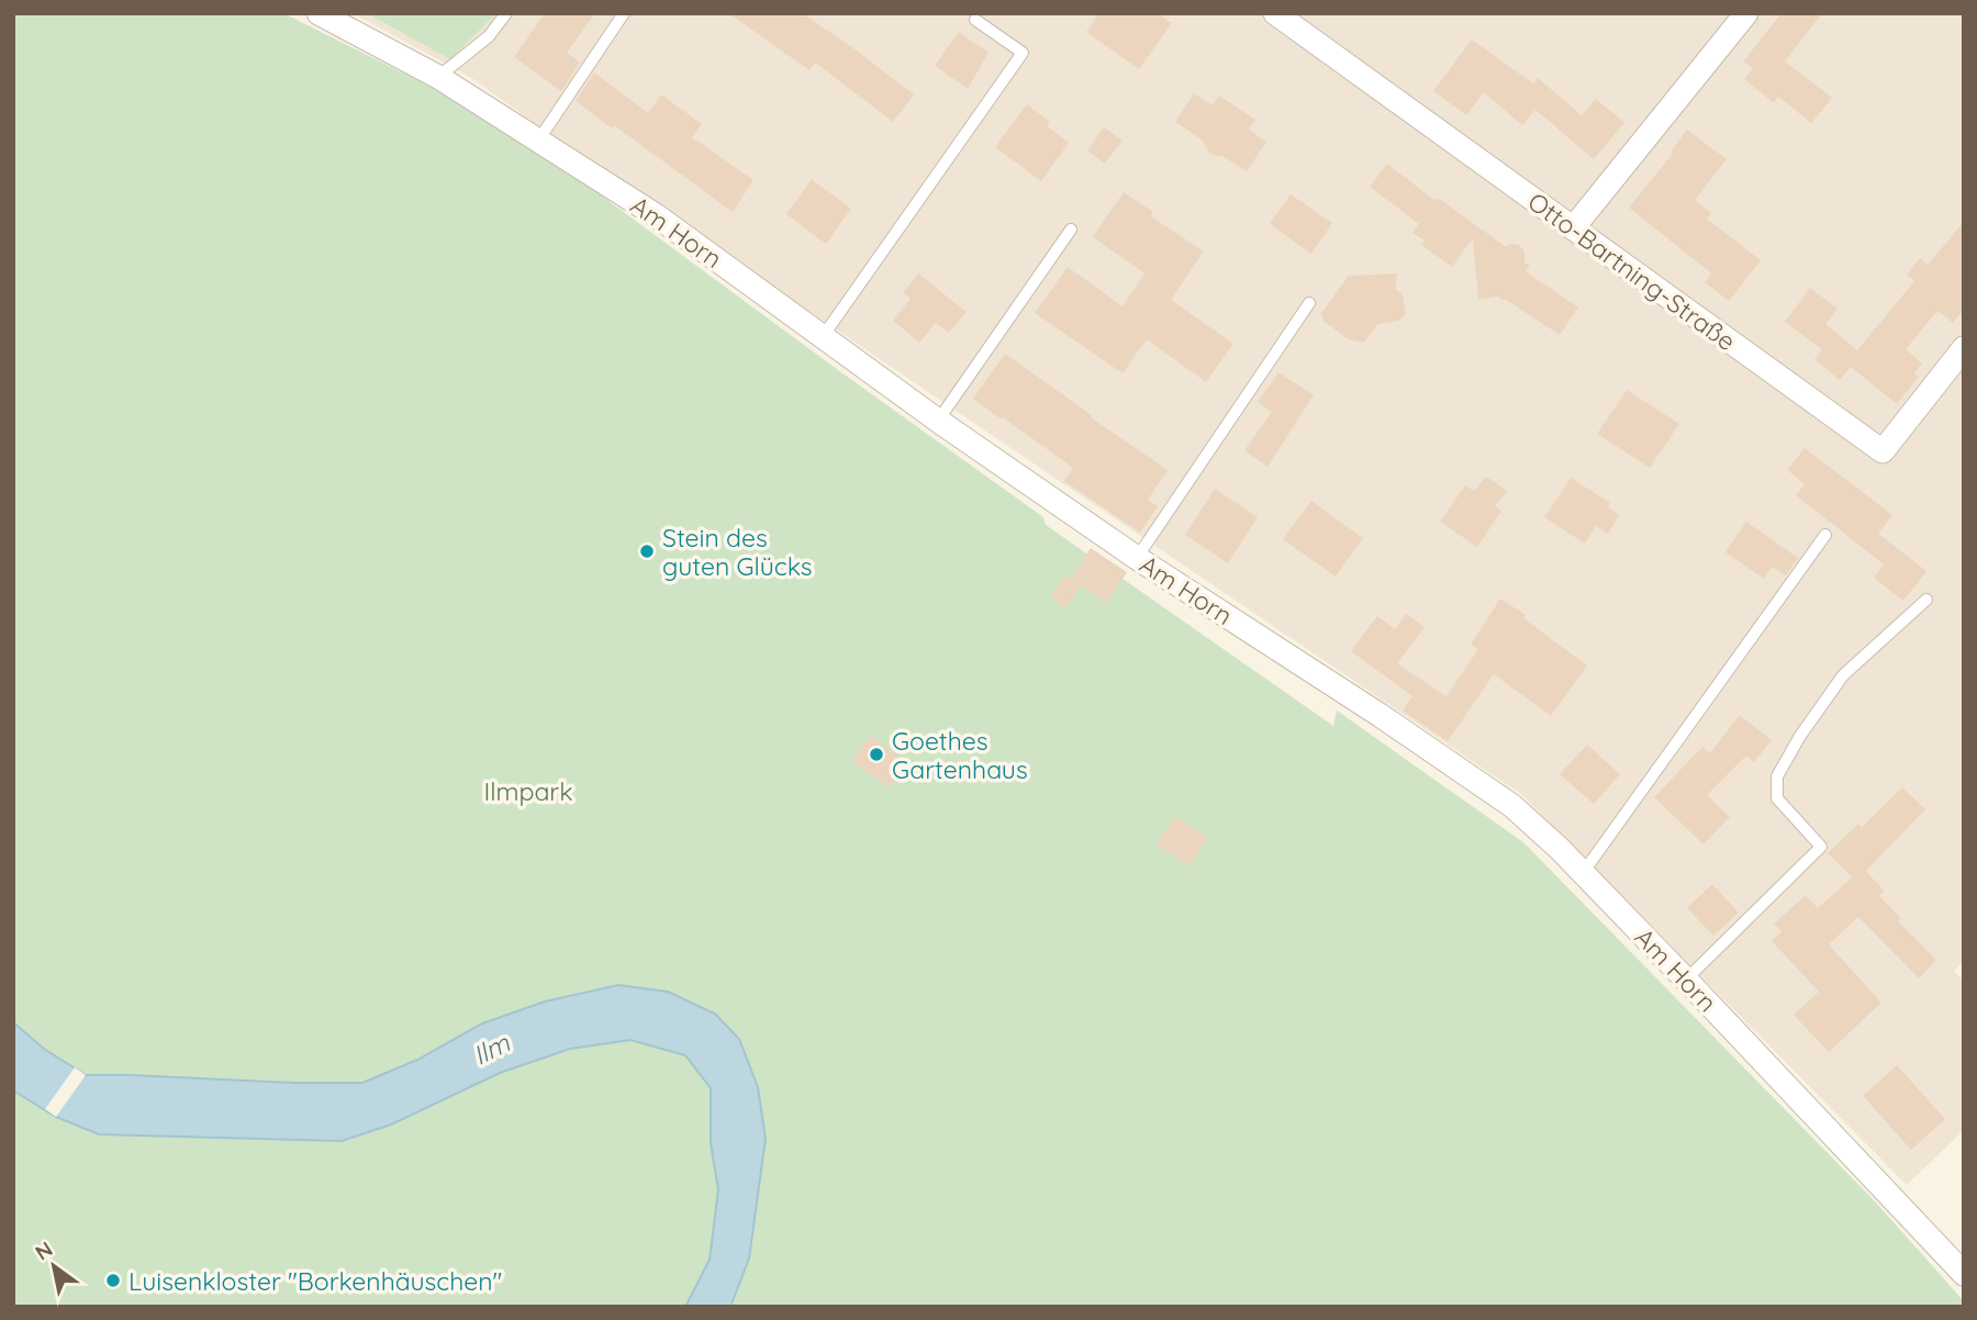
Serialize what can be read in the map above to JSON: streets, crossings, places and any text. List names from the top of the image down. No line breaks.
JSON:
{"streets":{"street":["Am Horn","Otto-Bartning-Straße"]},"water":["Ilm"],"parks":["Ilmpark"],"places":["Stein des guten Glücks","Goethes Gartenhaus","Luisenkloster \"Borkenhäuschen\""],"north":"top left"}
